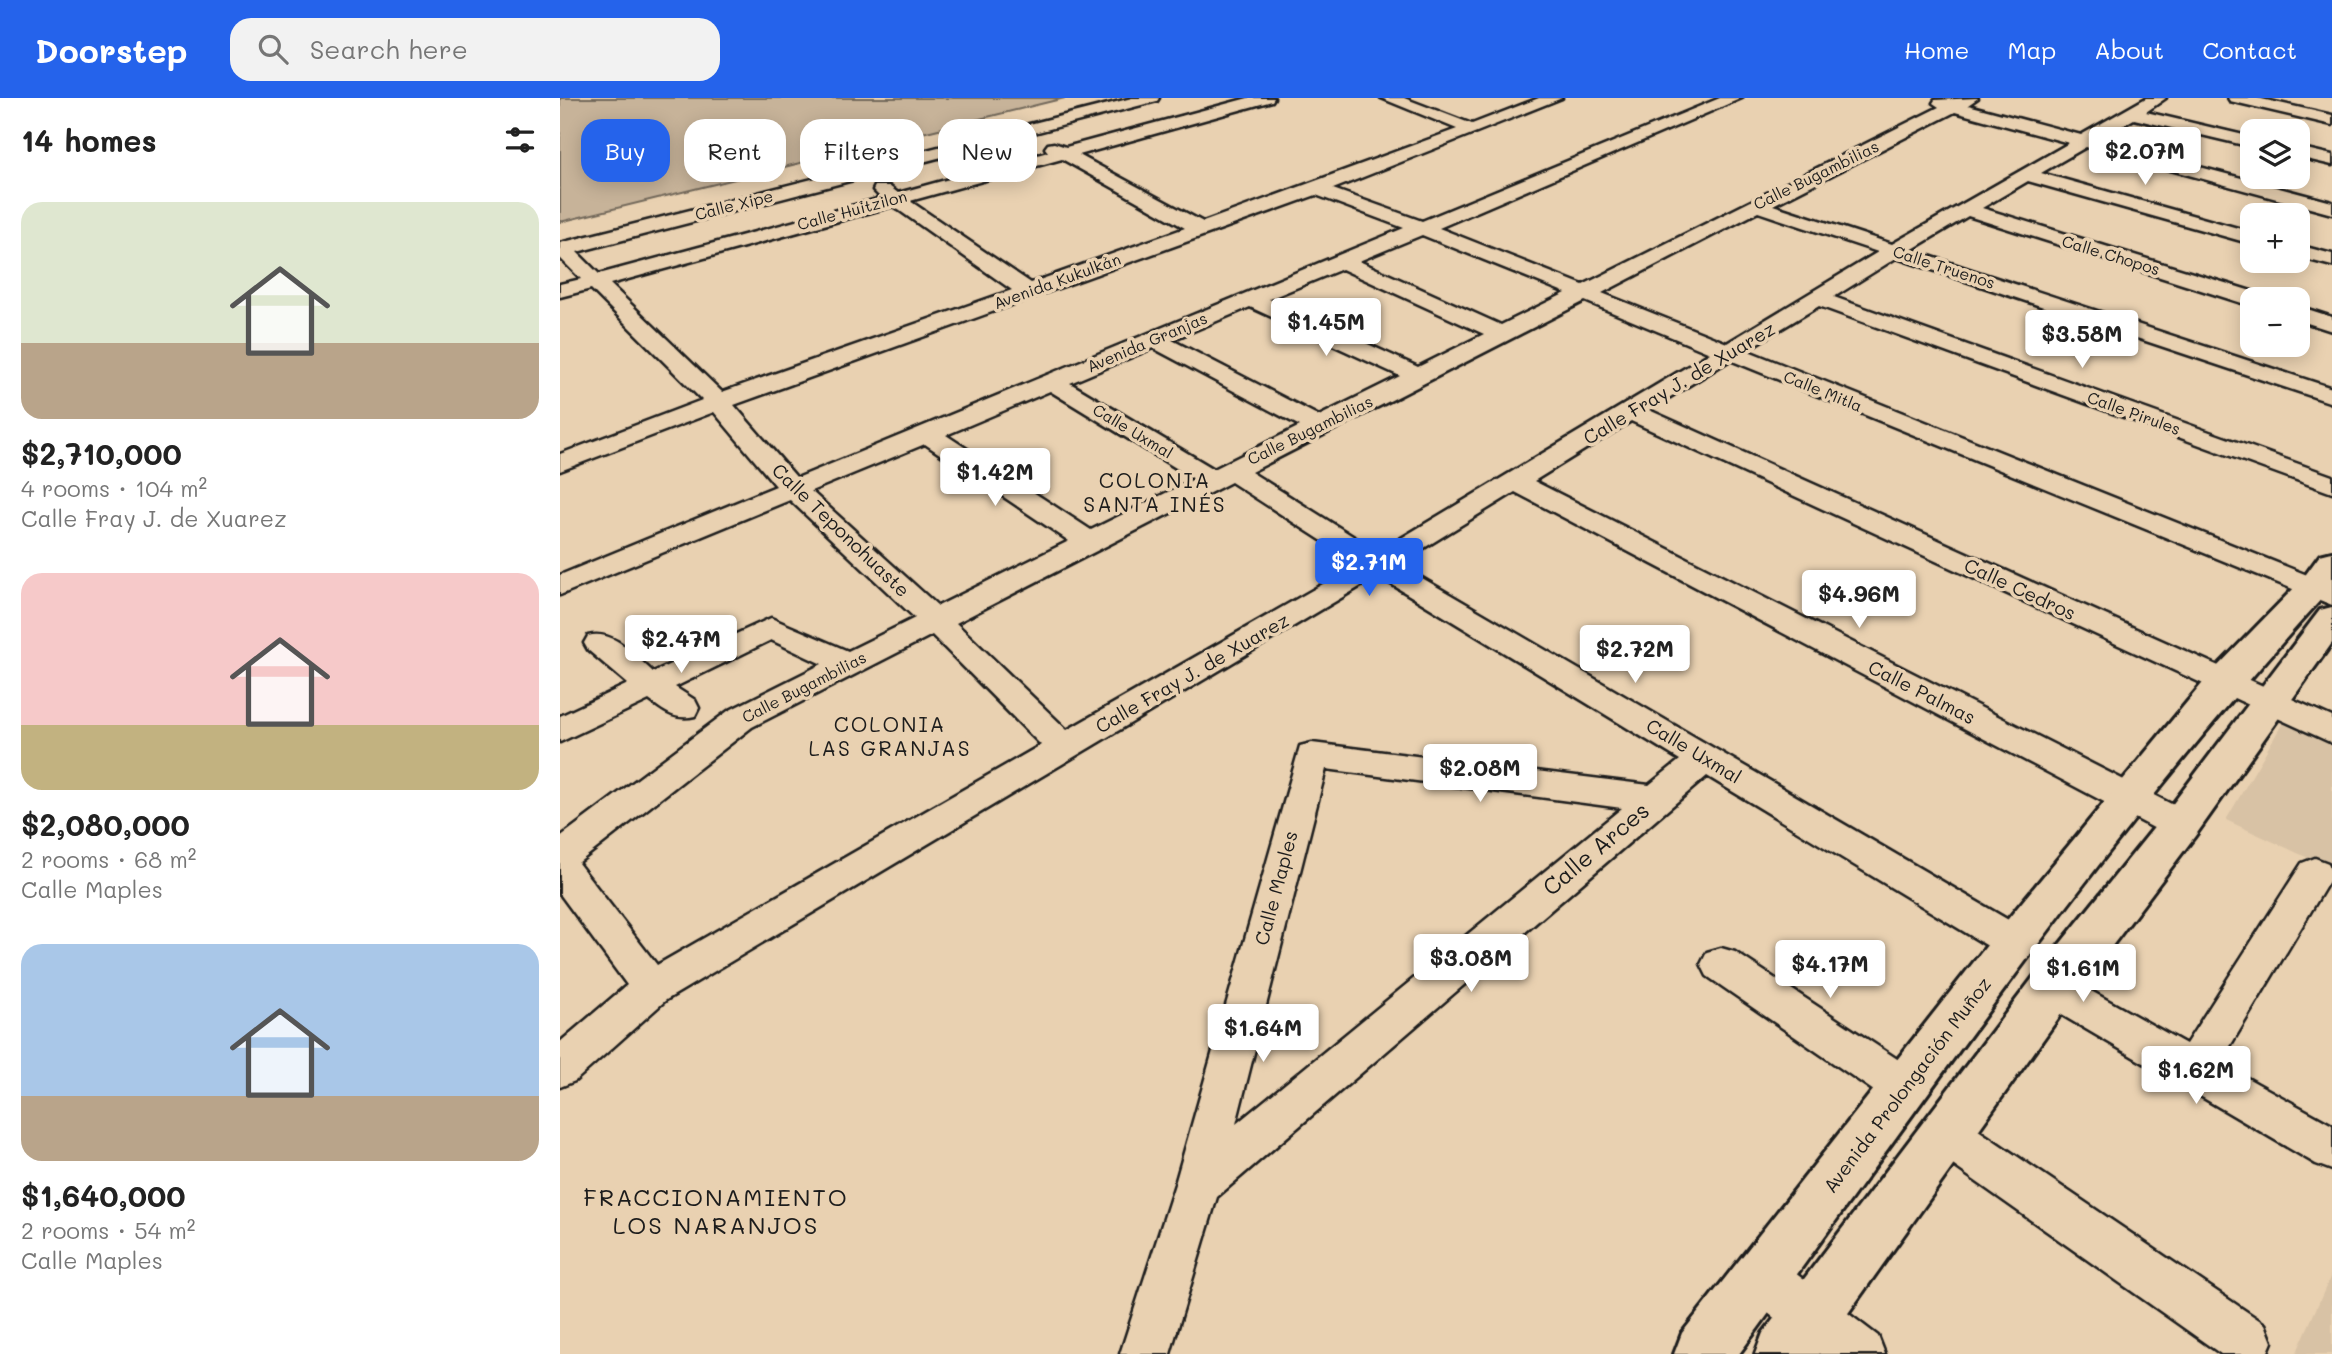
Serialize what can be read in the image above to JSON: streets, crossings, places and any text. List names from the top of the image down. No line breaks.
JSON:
{"streets":{"street":["Calle Bugambilias","Calle Xipe","Calle Huitzilon","Calle Chopos","Calle Truenos","Avenida Kukulkán","Avenida Granjas","Calle Fray J. de Xuarez","Calle Mitla","Calle Pirules","Calle Uxmal","Calle Teponohuaste","Calle Cedros","Calle Palmas","Calle Arces","Calle Maples","Avenida Prolongación Muñoz"]},"crossings":[["Calle Bugambilias","Calle Truenos"],["Calle Bugambilias","Calle Mitla"],["Calle Bugambilias","Calle Uxmal"],["Calle Bugambilias","Calle Teponohuaste"],["Calle Xipe","Calle Teponohuaste"],["Calle Huitzilon","Calle Teponohuaste"],["Calle Chopos","Calle Fray J. de Xuarez"],["Calle Truenos","Calle Fray J. de Xuarez"],["Avenida Kukulkán","Calle Mitla"],["Avenida Kukulkán","Calle Teponohuaste"],["Avenida Granjas","Calle Mitla"],["Avenida Granjas","Calle Uxmal"],["Avenida Granjas","Calle Teponohuaste"],["Calle Fray J. de Xuarez","Calle Mitla"],["Calle Fray J. de Xuarez","Calle Pirules"],["Calle Fray J. de Xuarez","Calle Uxmal"],["Calle Fray J. de Xuarez","Calle Teponohuaste"],["Calle Fray J. de Xuarez","Calle Cedros"],["Calle Fray J. de Xuarez","Calle Palmas"],["Calle Mitla","Avenida Prolongación Muñoz"],["Calle Uxmal","Calle Arces"],["Calle Uxmal","Avenida Prolongación Muñoz"],["Calle Cedros","Avenida Prolongación Muñoz"],["Calle Palmas","Avenida Prolongación Muñoz"],["Calle Arces","Calle Maples"]],"districts":["COLONIA SANTA INÉS","COLONIA LAS GRANJAS","FRACCIONAMIENTO LOS NARANJOS"],"page":{"header":"Doorstep","search":"Search here","nav":["Home","Map","About","Contact"],"heading":"14 homes","map_buttons":["+","−"],"chip":["Buy","Rent","Filters","New"],"price":["$2.07M","$1.45M","$3.58M","$1.42M","$2.71M","$4.96M","$2.47M","$2.72M","$2.08M","$3.08M","$4.17M","$1.61M","$1.64M","$1.62M"],"list":[{"name":"$2,710,000","note":"4 rooms · 104 m² · Calle Fray J. de Xuarez"},{"name":"$2,080,000","note":"2 rooms · 68 m² · Calle Maples"},{"name":"$1,640,000","note":"2 rooms · 54 m² · Calle Maples"}]}}
